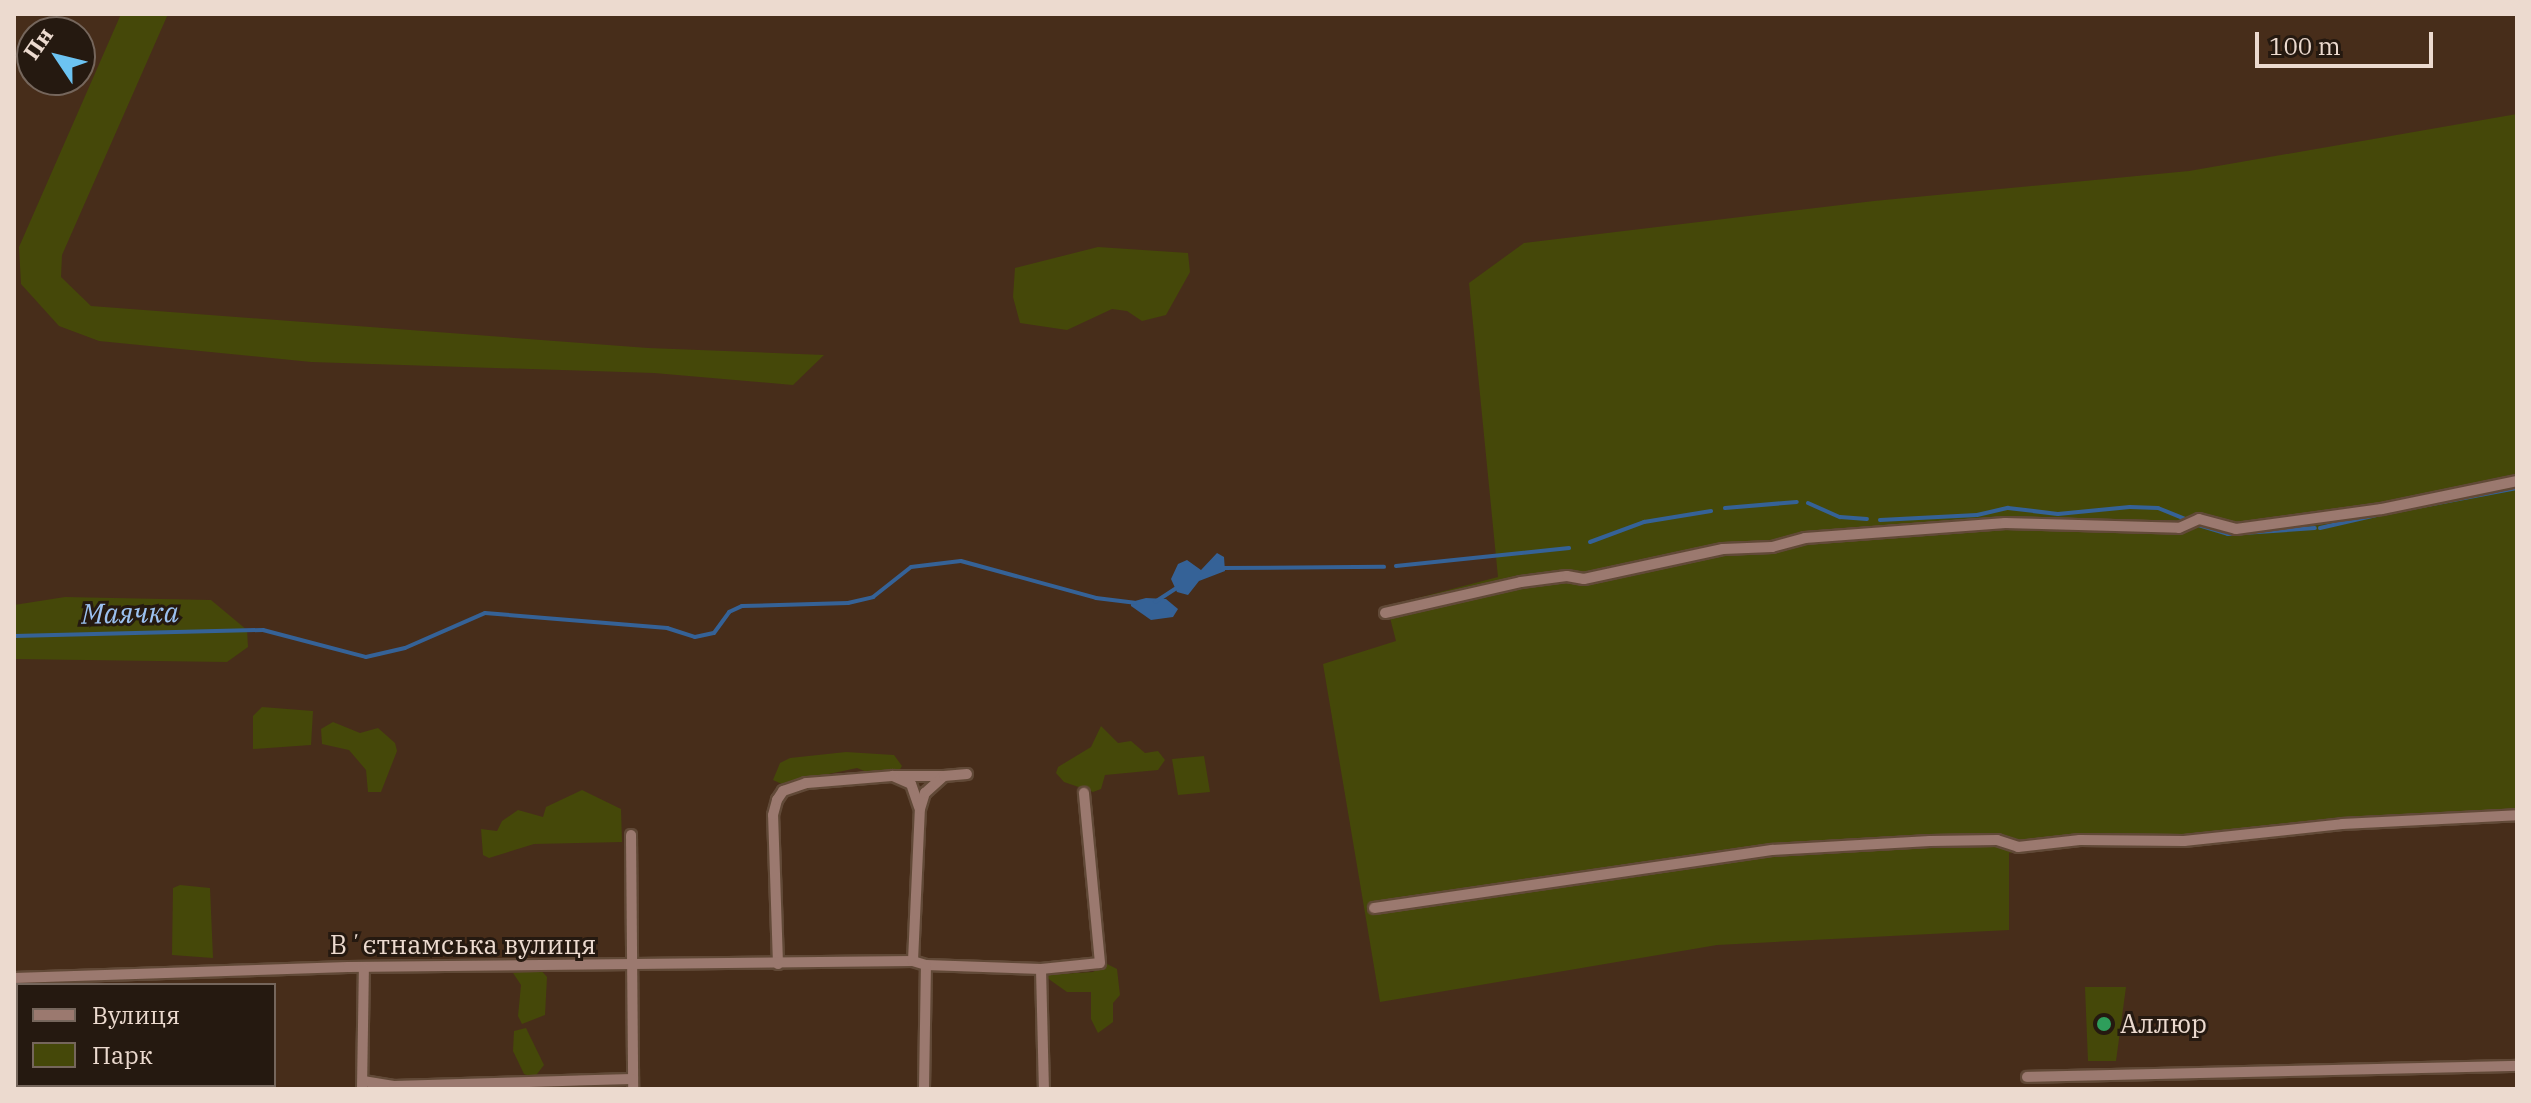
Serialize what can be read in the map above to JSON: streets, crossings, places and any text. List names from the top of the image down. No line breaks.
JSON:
{"streets":{"street":["Вʼєтнамська вулиця"]},"water":["Маячка"],"places":["Аллюр"],"legend":["Вулиця","Парк"],"scale_bar":"100 m","north":"top left"}
